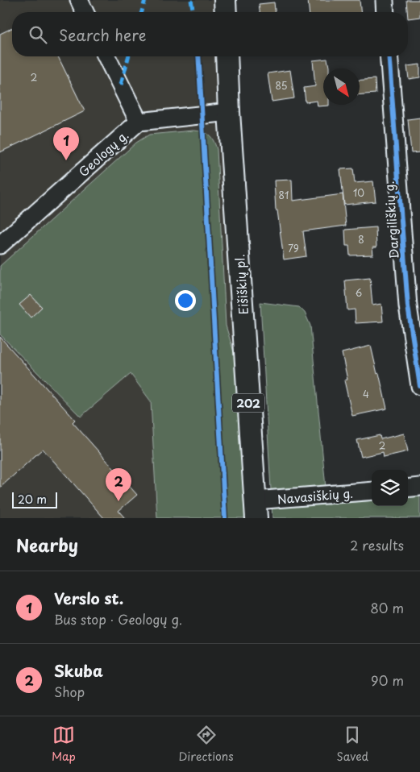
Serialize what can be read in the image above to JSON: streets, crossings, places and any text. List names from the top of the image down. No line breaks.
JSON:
{"streets":{"main road":["Eišiškių pl.","202"],"street":["Geologų g.","Dargiliškių g.","Navasiškių g."]},"crossings":[["Geologų g.","Eišiškių pl."],["Eišiškių pl.","Navasiškių g."]],"house_numbers":["2","85","10","81","8","79","6","4","2"],"scale_bar":"20 m","north":"bottom right","page":{"search":"Search here","pins":["1","2"],"scale":"20 m","heading":["Nearby","2 results"],"list":[{"mark":"1","name":"Verslo st.","note":"Bus stop · Geologų g.","value":"80 m"},{"mark":"2","name":"Skuba","note":"Shop","value":"90 m"}],"nav":["Map","Directions","Saved"]}}
